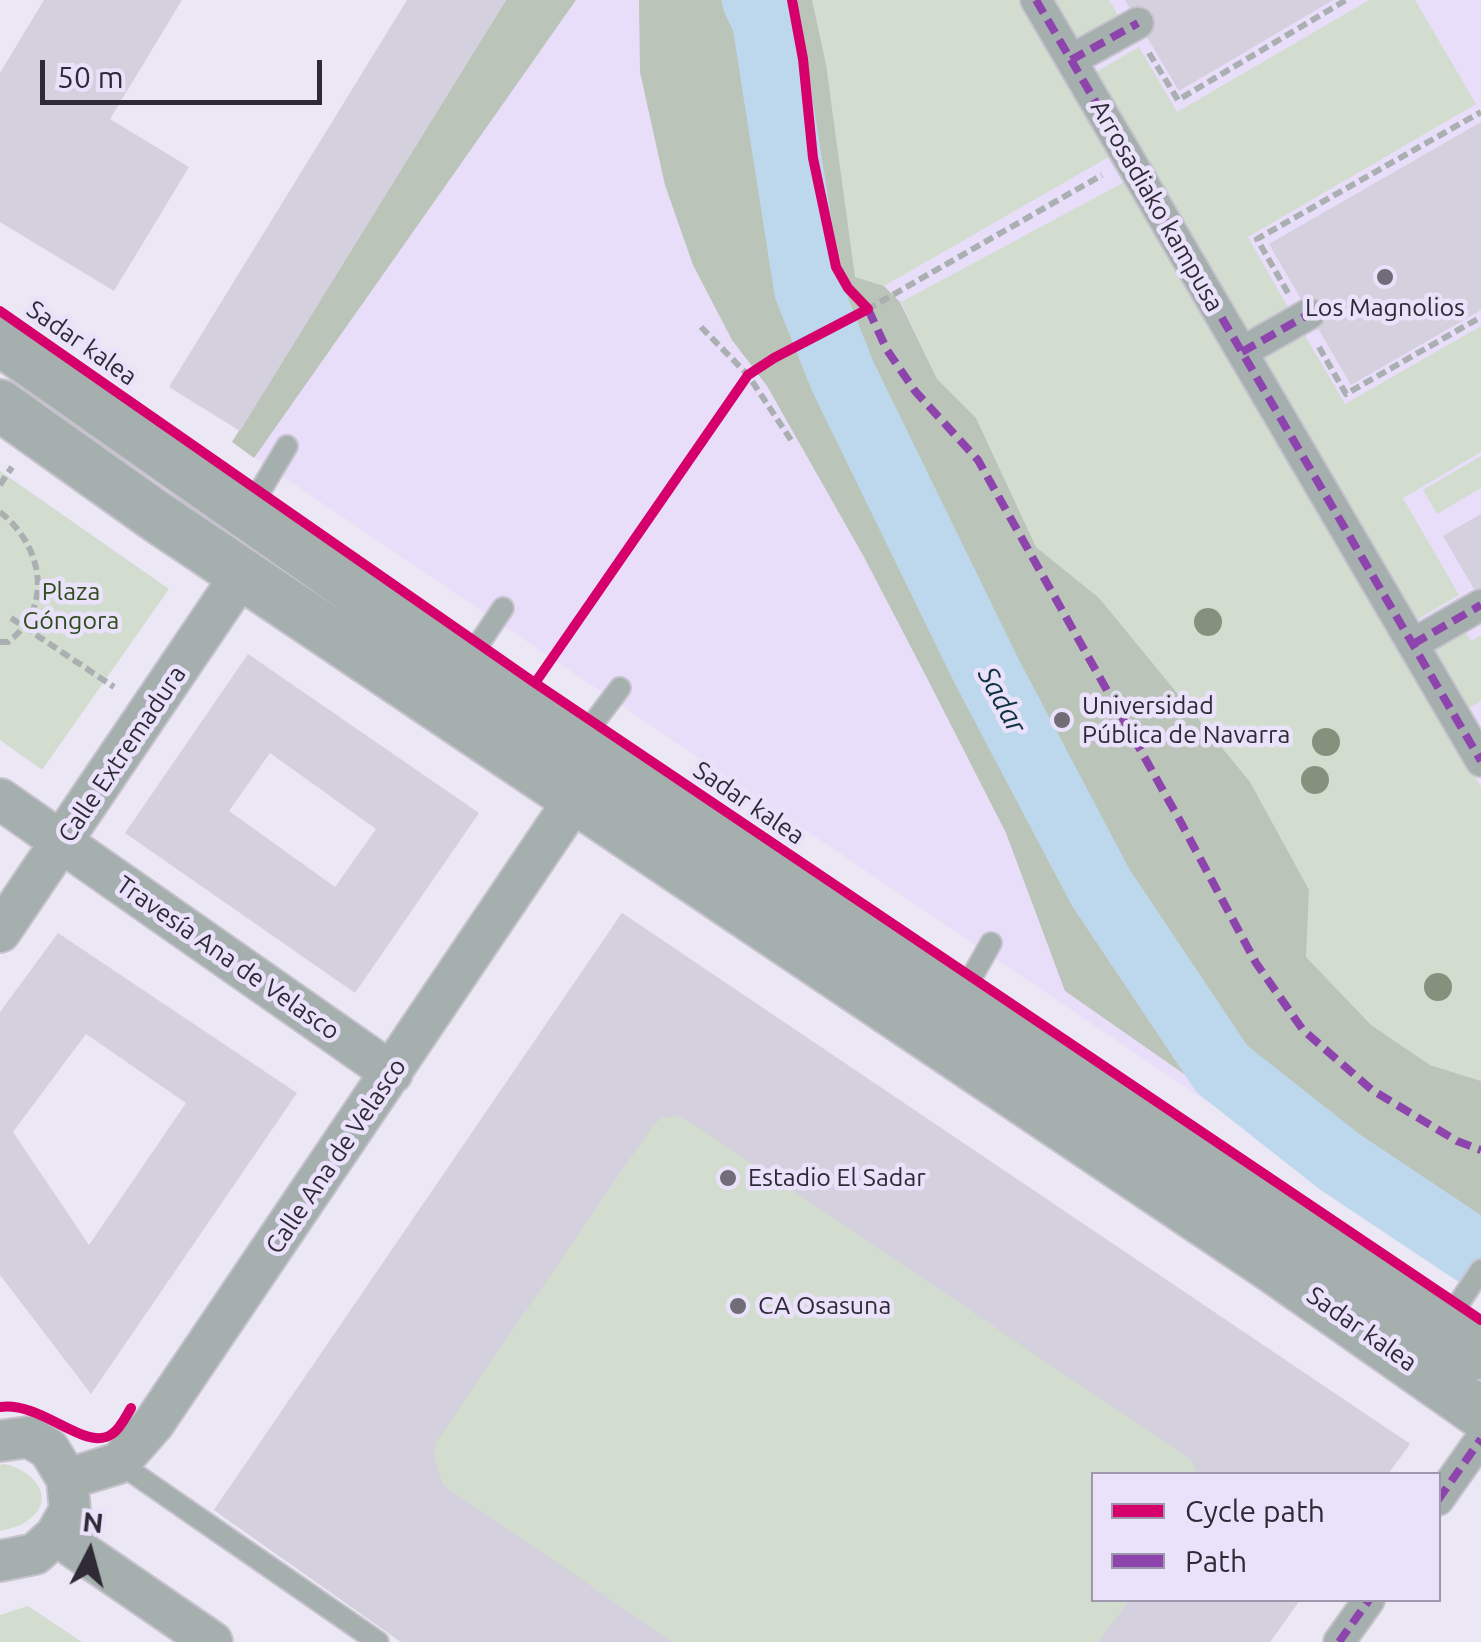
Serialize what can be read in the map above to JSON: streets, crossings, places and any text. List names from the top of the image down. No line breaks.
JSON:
{"streets":{"street":["Arrosadiako kampusa","Sadar kalea","Calle Extremadura","Travesía Ana de Velasco","Calle Ana de Velasco"]},"crossings":[["Sadar kalea","Calle Extremadura"],["Sadar kalea","Calle Ana de Velasco"],["Calle Extremadura","Travesía Ana de Velasco"],["Travesía Ana de Velasco","Calle Ana de Velasco"]],"water":["Sadar"],"parks":["Plaza Góngora"],"places":["Los Magnolios","Universidad Pública de Navarra","Estadio El Sadar","CA Osasuna"],"legend":["Cycle path","Path"],"scale_bar":"50 m","north":"top"}
